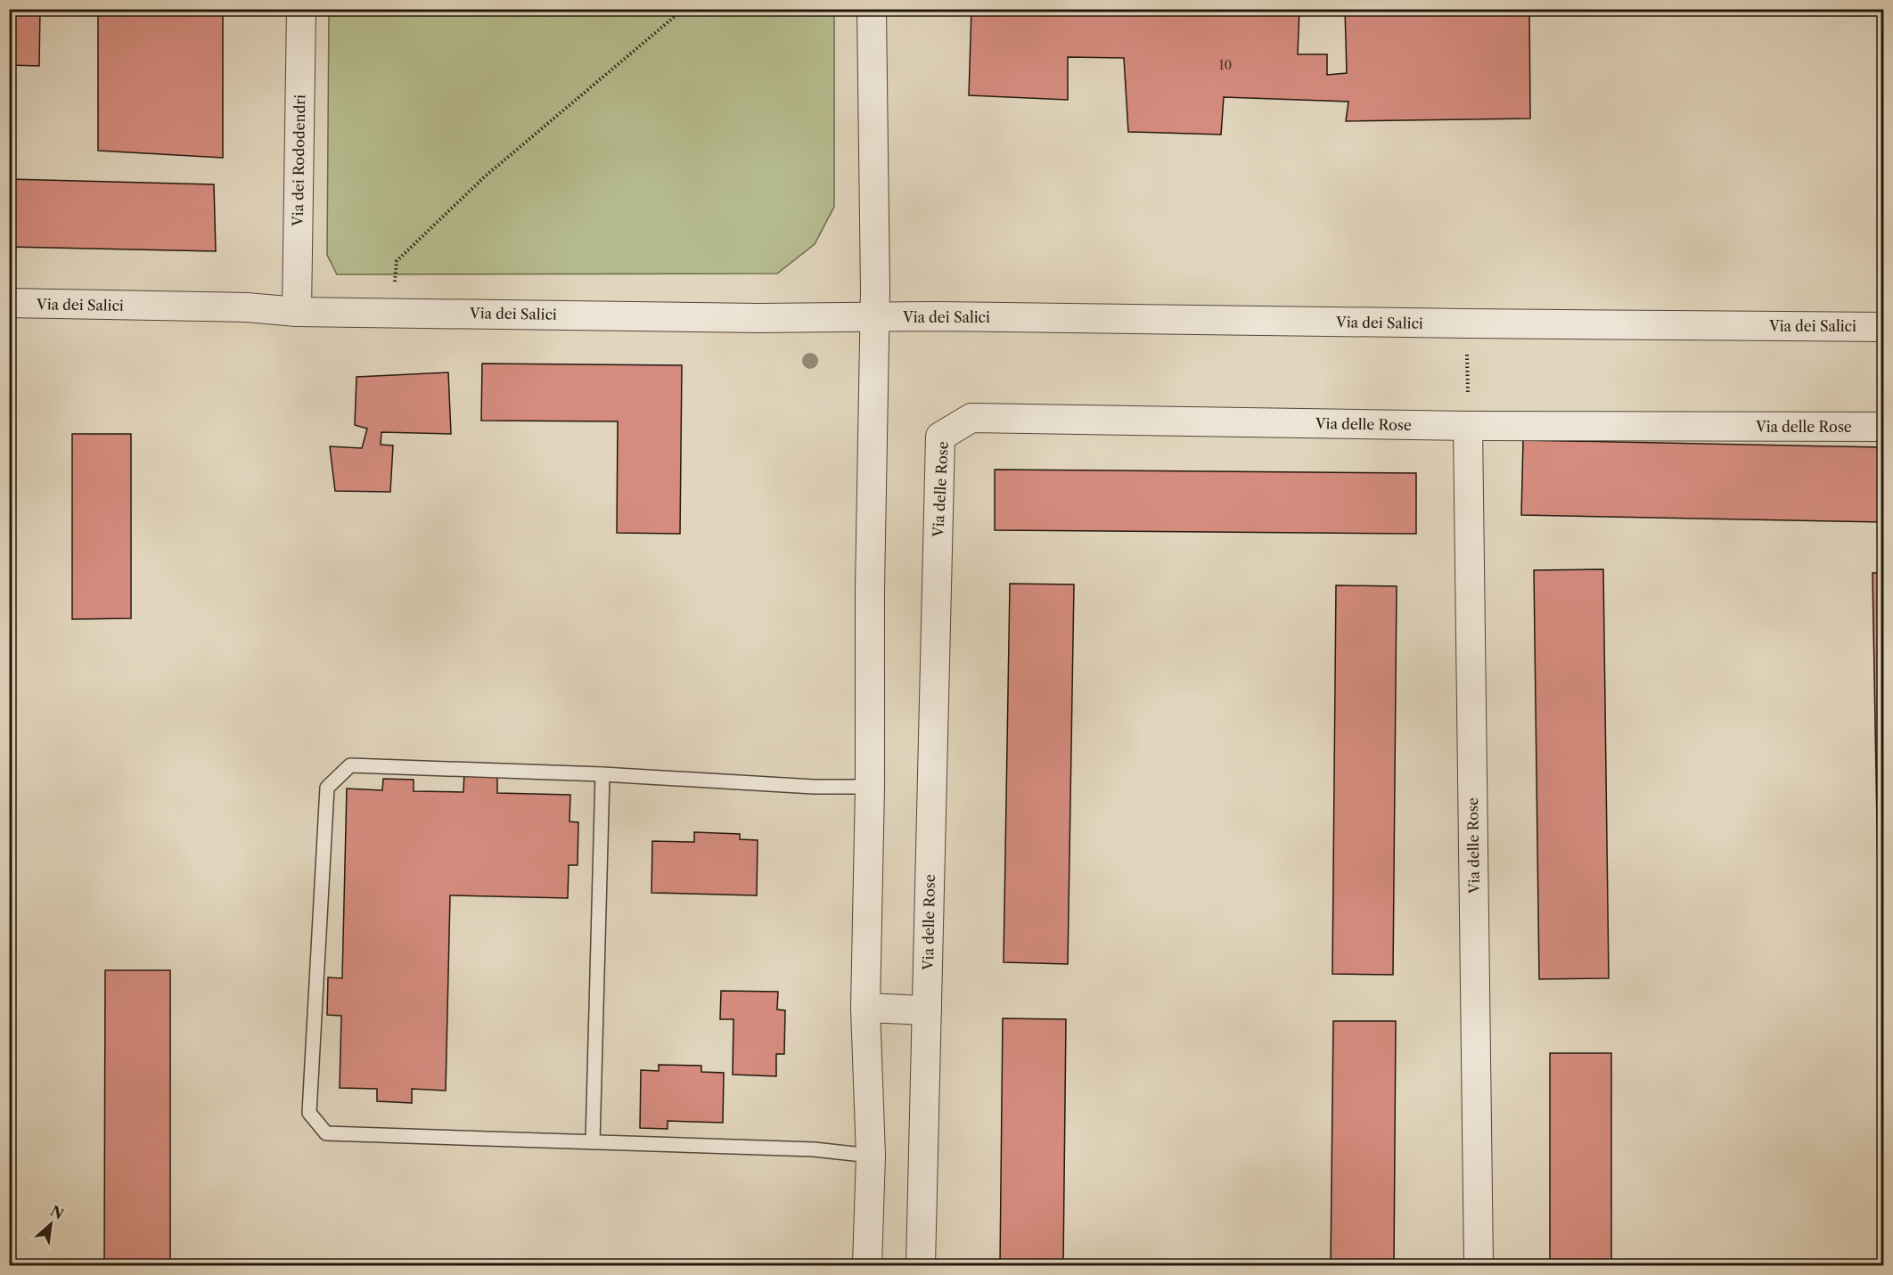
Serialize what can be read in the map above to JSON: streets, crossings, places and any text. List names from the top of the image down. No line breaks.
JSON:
{"streets":{"street":["Via dei Rododendri","Via dei Salici","Via delle Rose"]},"crossings":[["Via dei Rododendri","Via dei Salici"]],"house_numbers":["10"],"north":"top right"}
